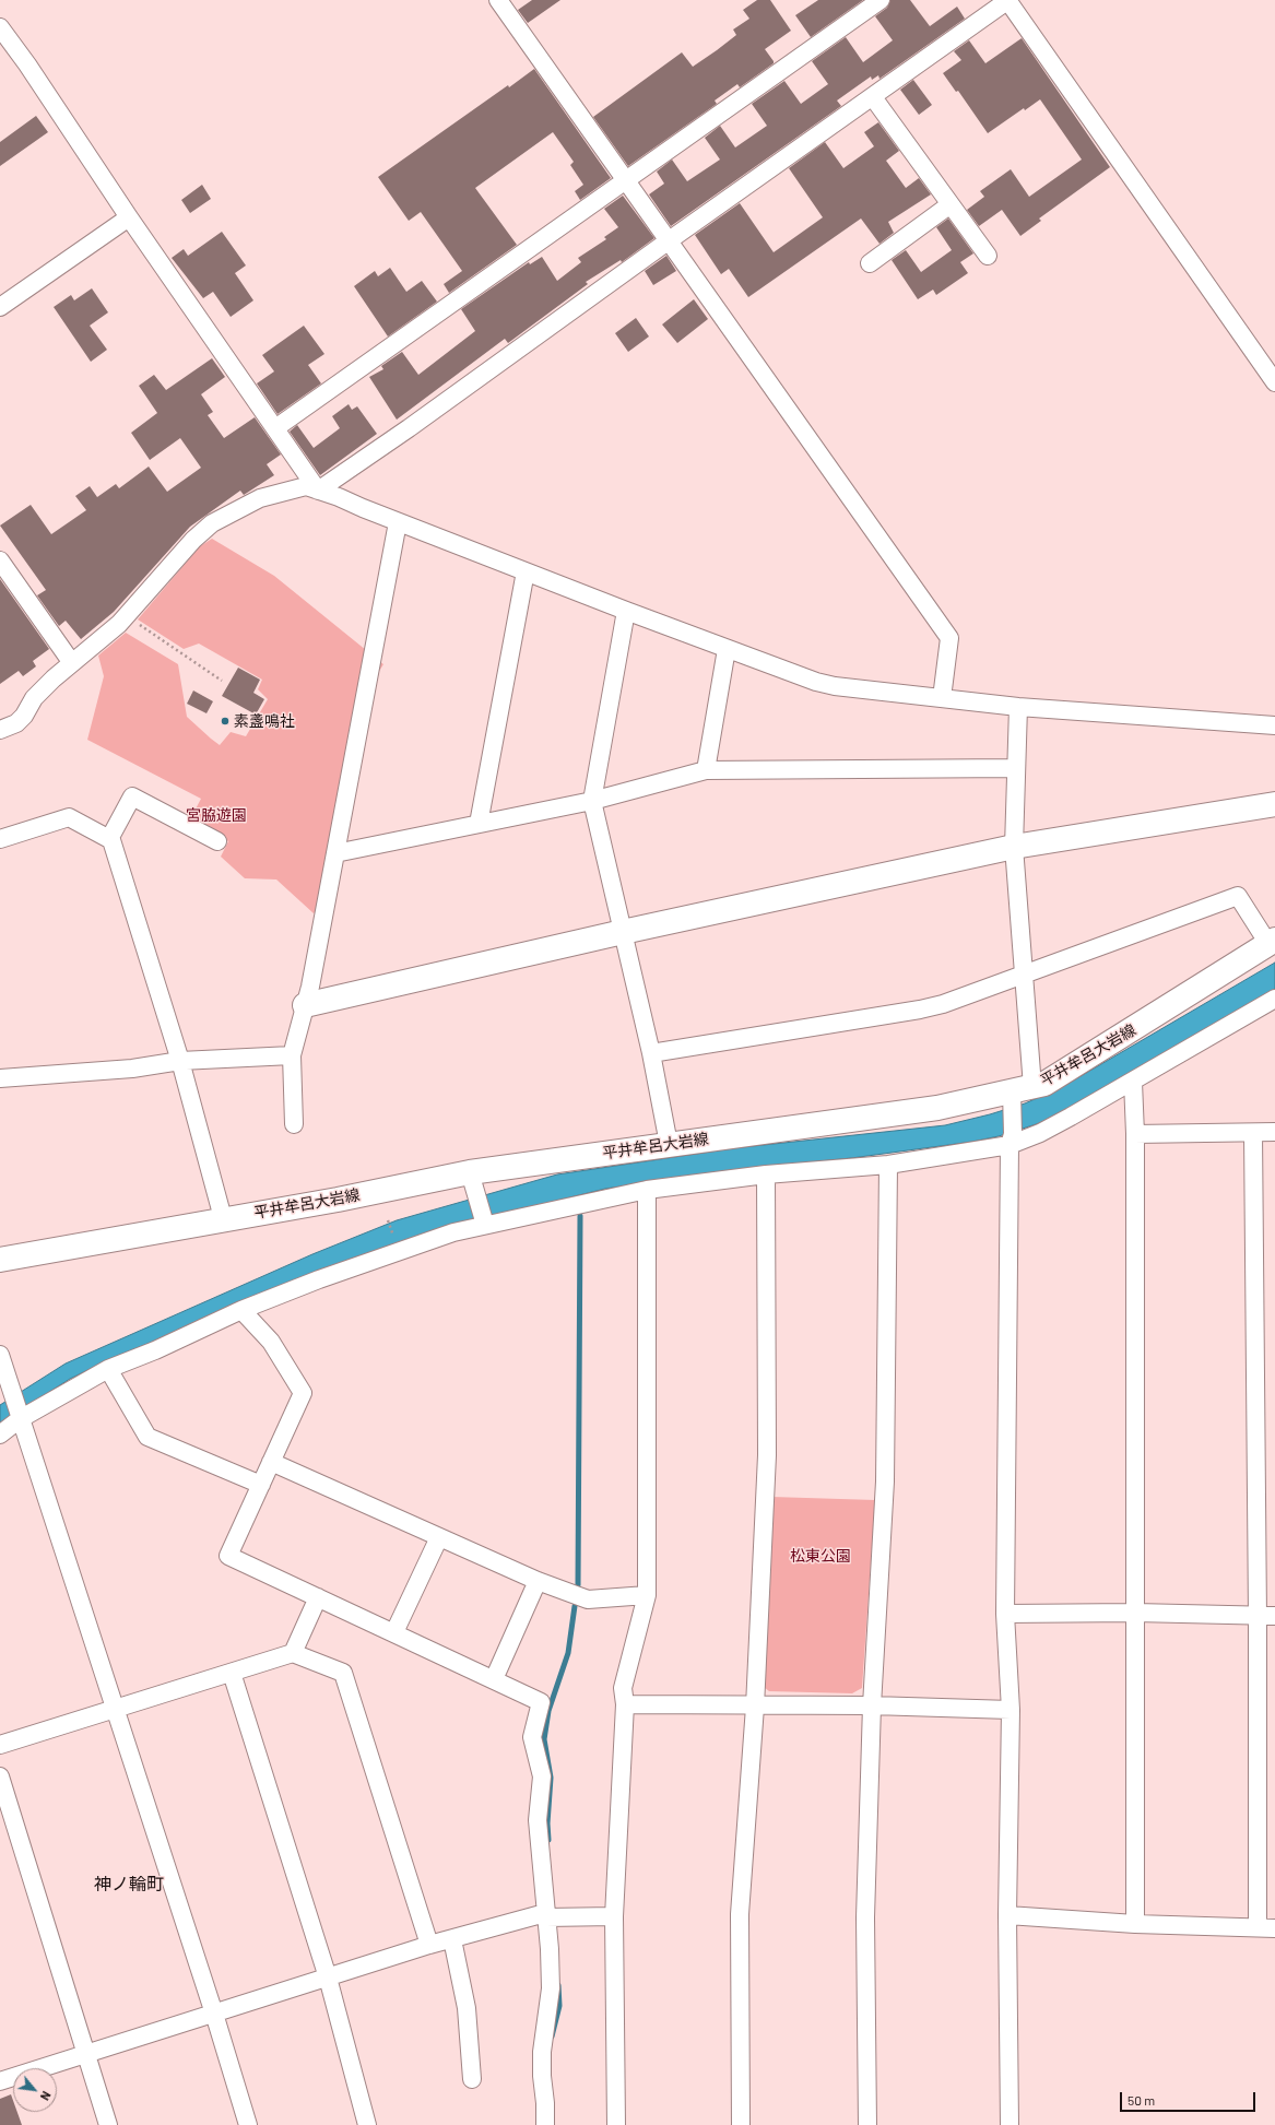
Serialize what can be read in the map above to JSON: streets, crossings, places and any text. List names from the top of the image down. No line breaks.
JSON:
{"streets":{"main road":["平井牟呂大岩線"]},"districts":["神ノ輪町"],"parks":["宮脇遊園","松東公園"],"places":["素盞鳴社"],"scale_bar":"50 m","north":"bottom right"}
